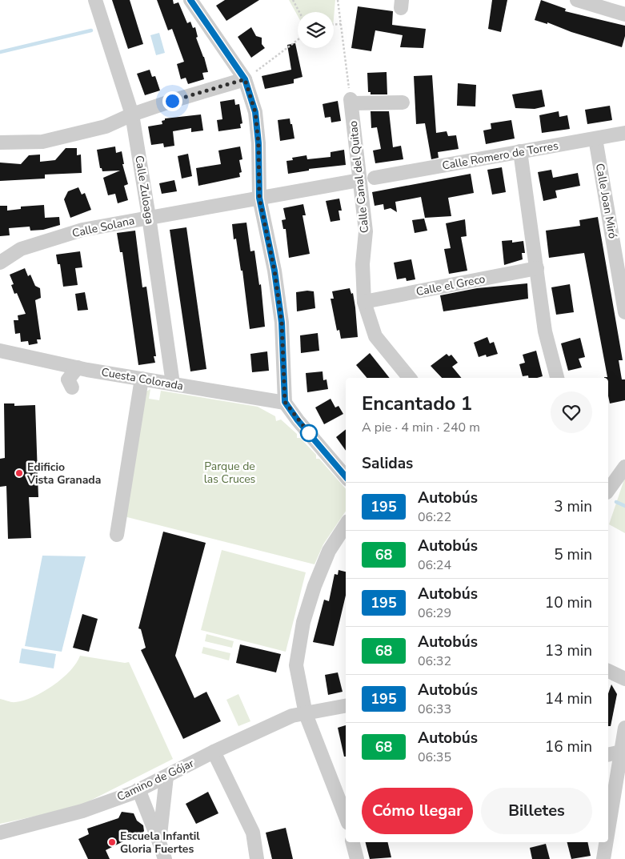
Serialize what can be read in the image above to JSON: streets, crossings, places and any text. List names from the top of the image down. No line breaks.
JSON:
{"streets":{"street":["Calle Romero de Torres","Calle Canal del Quitao","Calle Zuloaga","Calle Joan Miró","Calle Solana","Calle el Greco","Cuesta Colorada","Camino de Gójar"]},"crossings":[["Calle Romero de Torres","Calle Joan Miró"],["Calle Canal del Quitao","Calle el Greco"],["Calle Zuloaga","Calle Solana"],["Calle Zuloaga","Cuesta Colorada"]],"parks":["Parque de las Cruces"],"places":["Edificio Vista Granada","Escuela Infantil Gloria Fuertes"],"lines":["bus line 195"],"page":{"heading":[["Encantado 1","A pie · 4 min · 240 m"],"Salidas"],"list":[{"mark":"195","name":"Autobús","note":"06:22","value":"3 min"},{"mark":"68","name":"Autobús","note":"06:24","value":"5 min"},{"mark":"195","name":"Autobús","note":"06:29","value":"10 min"},{"mark":"68","name":"Autobús","note":"06:32","value":"13 min"},{"mark":"195","name":"Autobús","note":"06:33","value":"14 min"},{"mark":"68","name":"Autobús","note":"06:35","value":"16 min"}],"buttons":["Cómo llegar","Billetes"]}}
